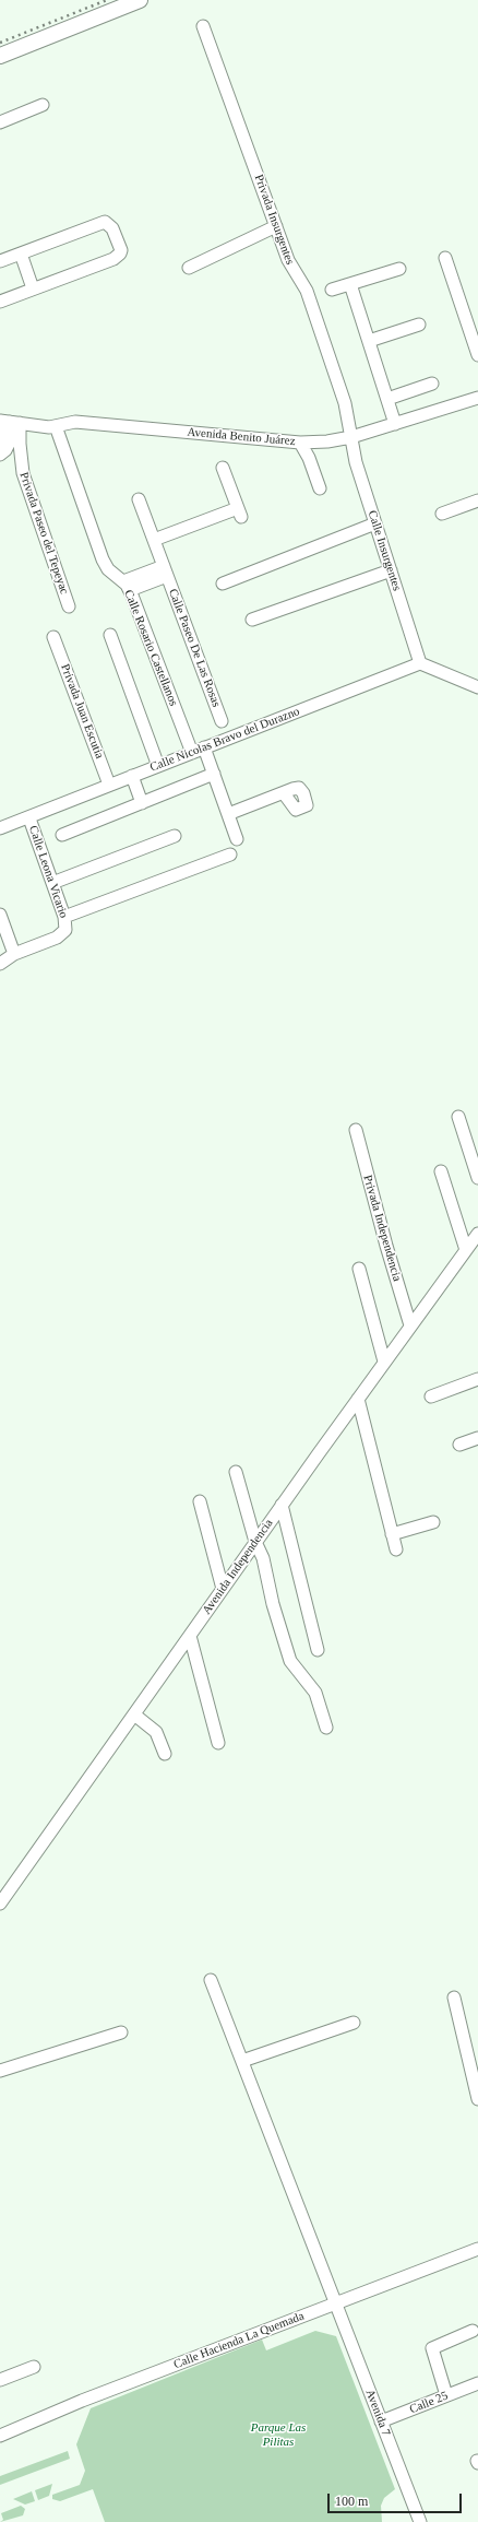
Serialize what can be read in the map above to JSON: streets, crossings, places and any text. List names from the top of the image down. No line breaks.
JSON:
{"streets":{"street":["Privada Insurgentes","Avenida Benito Juárez","Privada Paseo del Tepeyac","Calle Insurgentes","Calle Rosario Castellanos","Calle Paseo De Las Rosas","Privada Juan Escutia","Calle Nicolas Bravo del Durazno","Calle Leona Vicario","Privada Independencia","Avenida Independencia","Calle Hacienda La Quemada","Calle 25","Avenida 7"]},"crossings":[["Privada Insurgentes","Avenida Benito Juárez"],["Privada Insurgentes","Calle Insurgentes"],["Avenida Benito Juárez","Privada Paseo del Tepeyac"],["Avenida Benito Juárez","Calle Insurgentes"],["Avenida Benito Juárez","Calle Rosario Castellanos"],["Calle Insurgentes","Calle Nicolas Bravo del Durazno"],["Calle Rosario Castellanos","Calle Nicolas Bravo del Durazno"],["Privada Juan Escutia","Calle Nicolas Bravo del Durazno"],["Calle Nicolas Bravo del Durazno","Calle Leona Vicario"],["Privada Independencia","Avenida Independencia"],["Calle Hacienda La Quemada","Avenida 7"],["Calle 25","Avenida 7"]],"parks":["Parque Las Pilitas"],"scale_bar":"100 m"}
